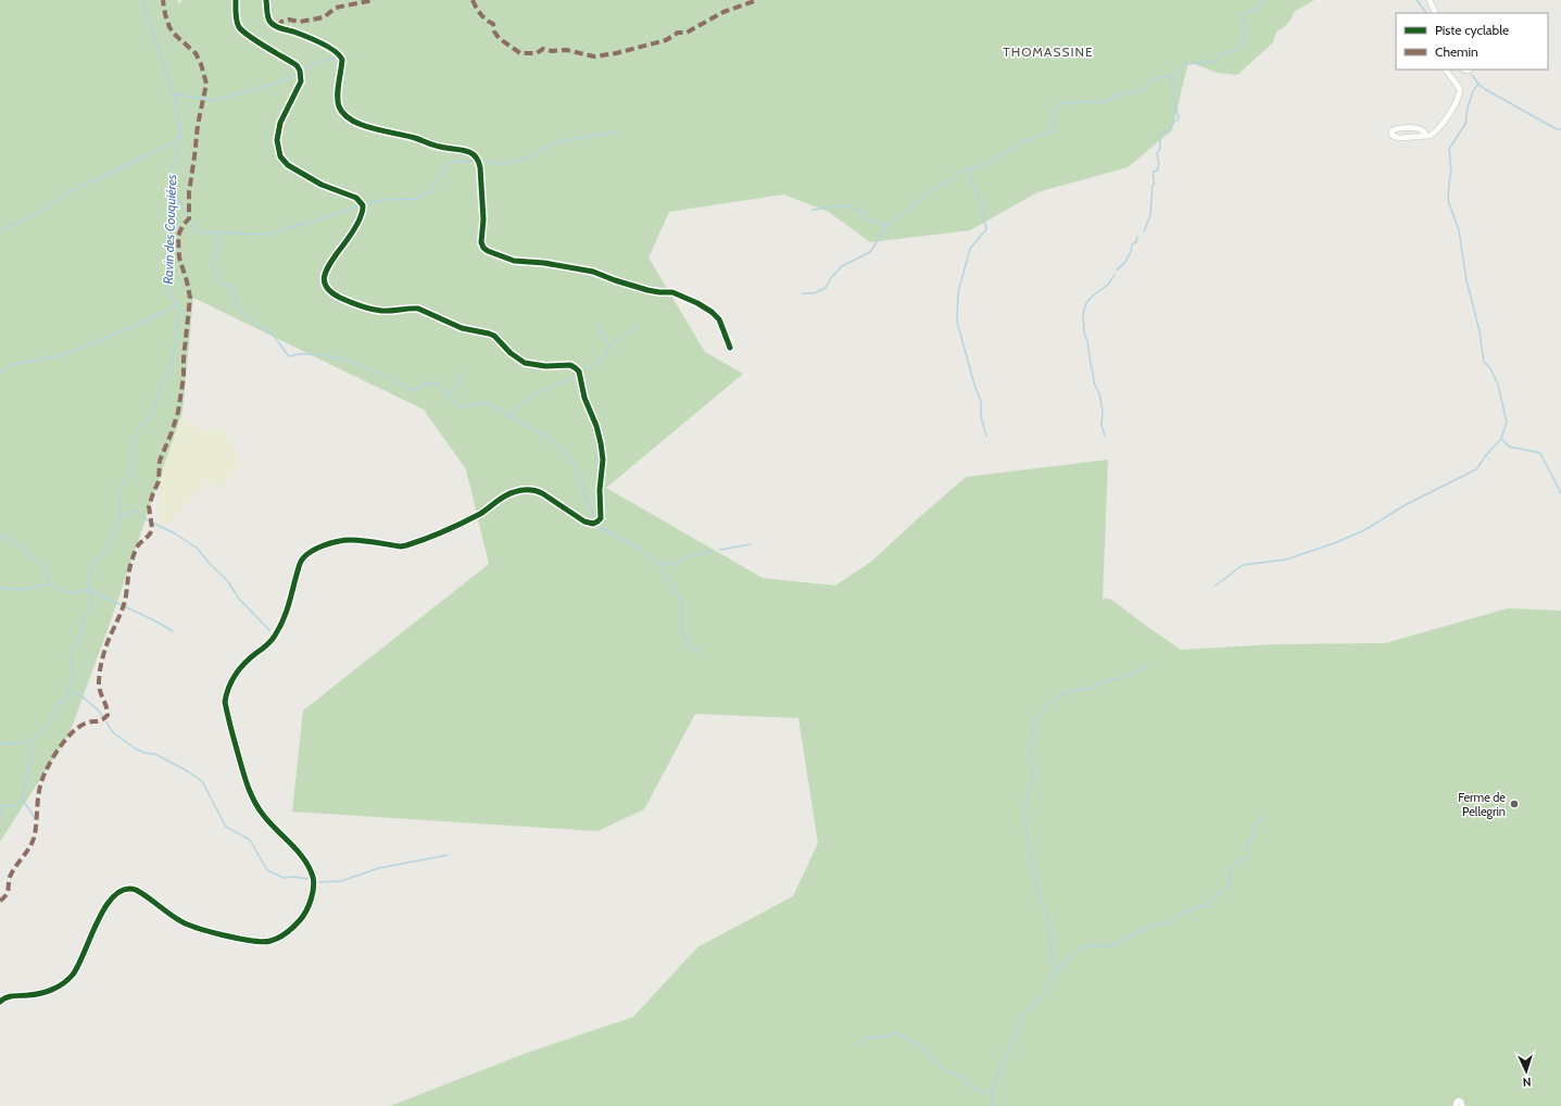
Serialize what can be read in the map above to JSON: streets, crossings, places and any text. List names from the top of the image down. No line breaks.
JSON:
{"districts":["THOMASSINE"],"water":["Ravin des Couquiéres"],"places":["Ferme de Pellegrin"],"legend":["Piste cyclable","Chemin"],"north":"bottom"}
